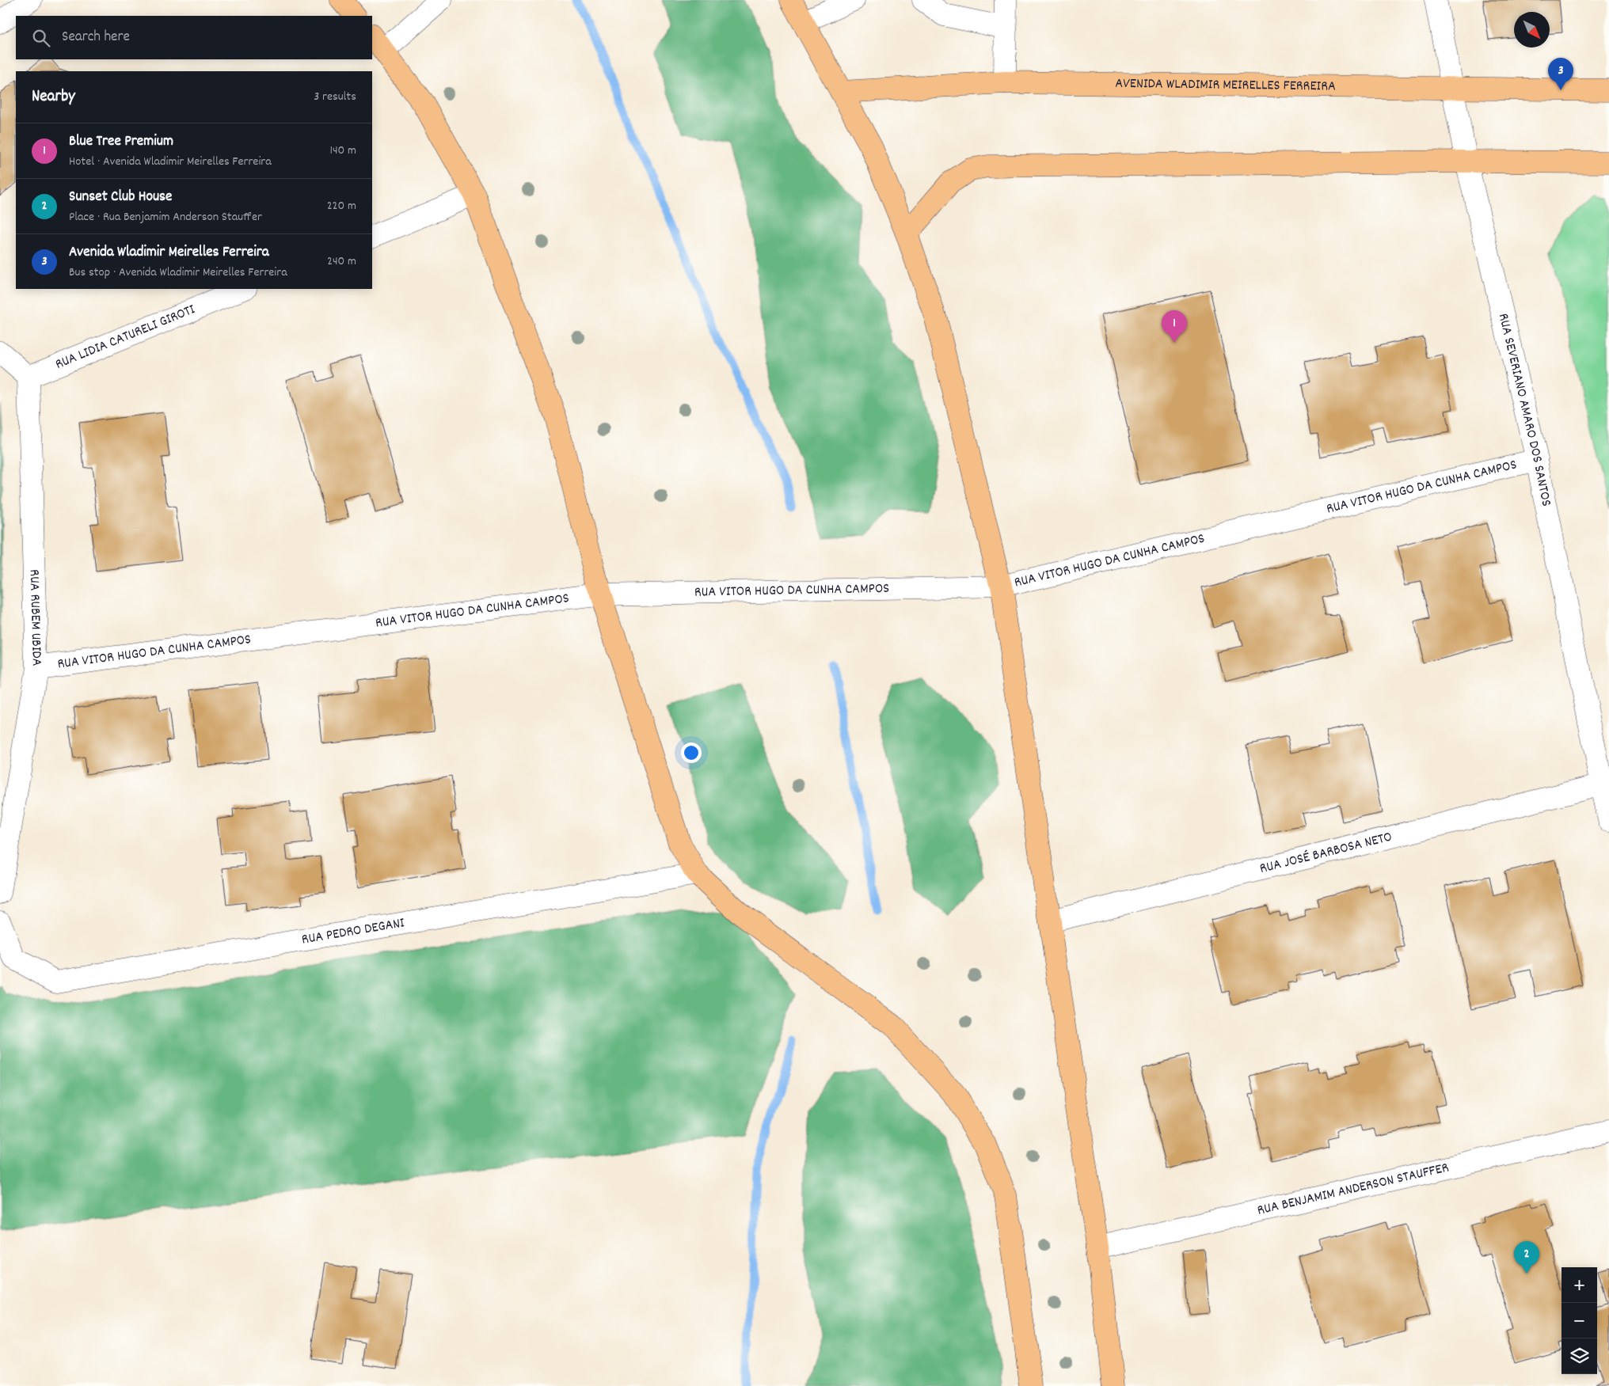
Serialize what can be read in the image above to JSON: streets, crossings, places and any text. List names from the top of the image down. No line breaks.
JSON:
{"streets":{"main road":["AVENIDA WLADIMIR MEIRELLES FERREIRA"],"street":["RUA LIDIA CATURELI GIROTI","RUA SEVERIANO AMARO DOS SANTOS","RUA VITOR HUGO DA CUNHA CAMPOS","RUA RUBEM UBIDA","RUA JOSÉ BARBOSA NETO","RUA PEDRO DEGANI","RUA BENJAMIM ANDERSON STAUFFER"]},"crossings":[["AVENIDA WLADIMIR MEIRELLES FERREIRA","RUA SEVERIANO AMARO DOS SANTOS"],["RUA LIDIA CATURELI GIROTI","RUA RUBEM UBIDA"],["RUA SEVERIANO AMARO DOS SANTOS","RUA VITOR HUGO DA CUNHA CAMPOS"],["RUA SEVERIANO AMARO DOS SANTOS","RUA JOSÉ BARBOSA NETO"],["RUA VITOR HUGO DA CUNHA CAMPOS","RUA RUBEM UBIDA"]],"north":"bottom right","page":{"search":"Search here","pins":["3","1","2"],"heading":["Nearby","3 results"],"list":[{"mark":"1","name":"Blue Tree Premium","note":"Hotel · Avenida Wladimir Meirelles Ferreira","value":"140 m"},{"mark":"2","name":"Sunset Club House","note":"Place · Rua Benjamim Anderson Stauffer","value":"220 m"},{"mark":"3","name":"Avenida Wladimir Meirelles Ferreira","note":"Bus stop · Avenida Wladimir Meirelles Ferreira","value":"240 m"}],"map_buttons":["+","−"]}}
